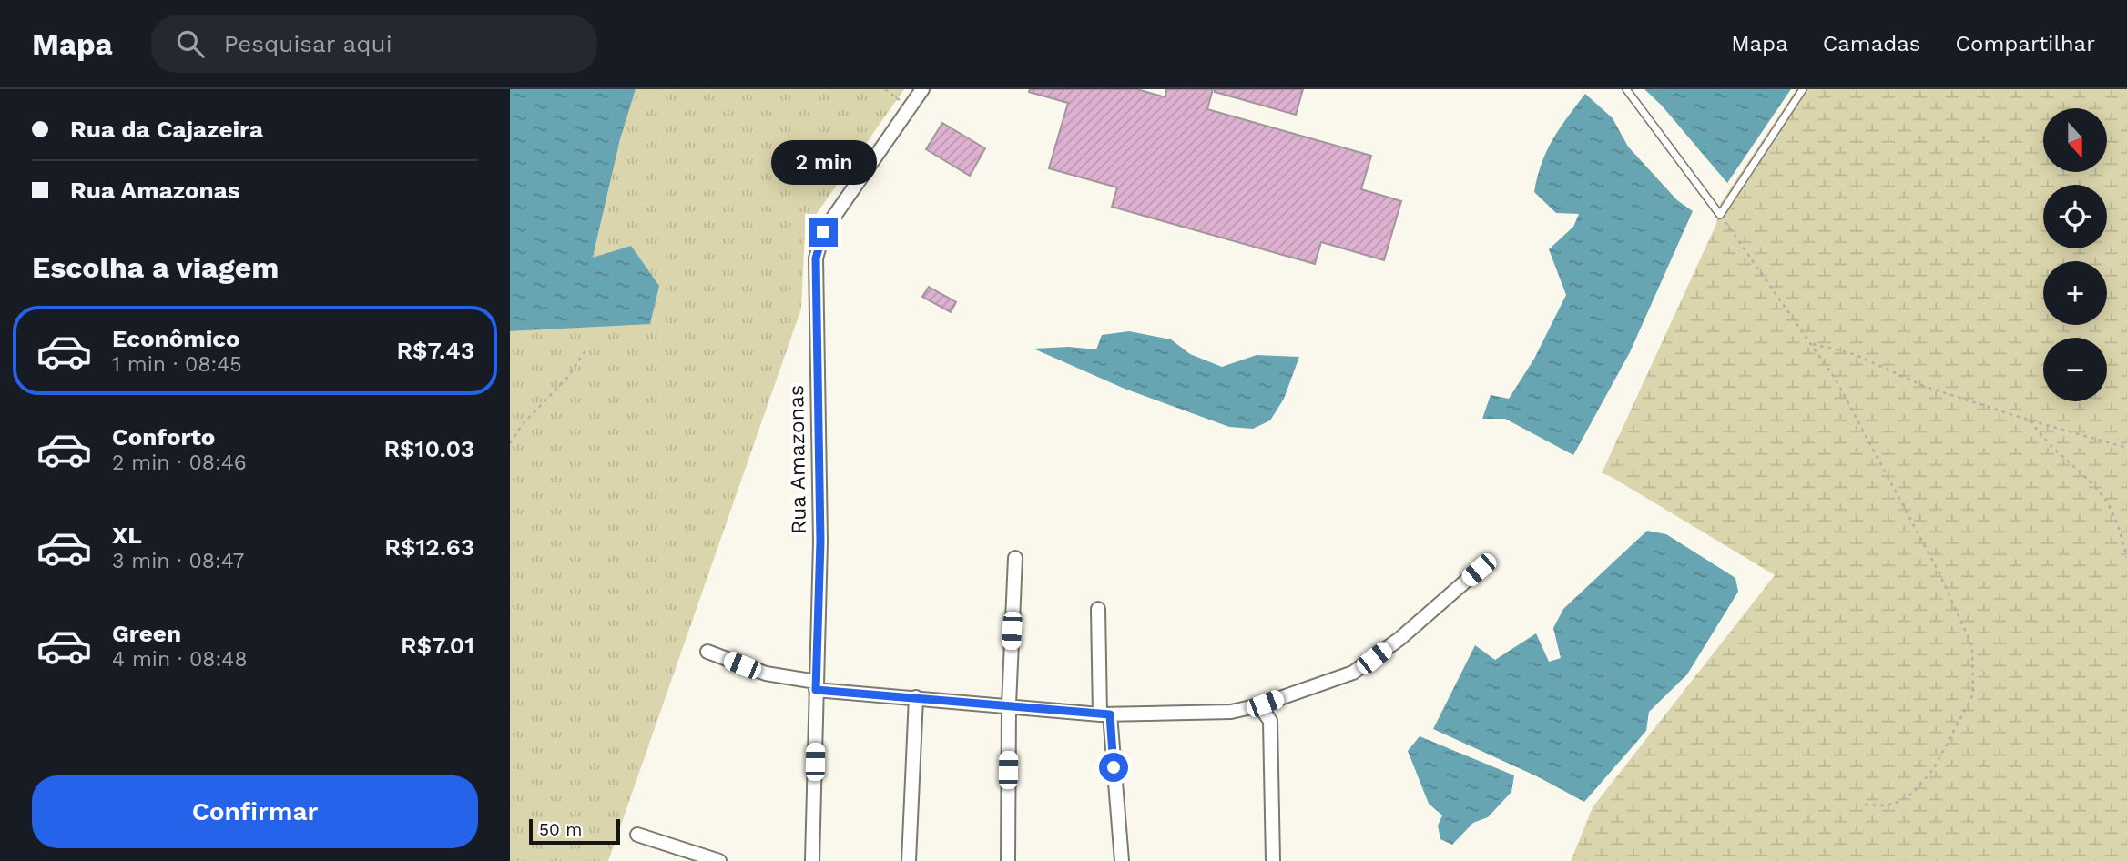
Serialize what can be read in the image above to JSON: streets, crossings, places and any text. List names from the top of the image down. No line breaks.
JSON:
{"streets":{"street":["Rua Amazonas"]},"scale_bar":"50 m","north":"bottom","page":{"header":"Mapa","search":"Pesquisar aqui","nav":["Mapa","Camadas","Compartilhar"],"banner":["Rua da Cajazeira","Rua Amazonas"],"map_buttons":["+","−"],"bubble":"2 min","heading":"Escolha a viagem","list":[{"name":"Econômico","note":"1 min · 08:45","value":"R$7.43"},{"name":"Conforto","note":"2 min · 08:46","value":"R$10.03"},{"name":"XL","note":"3 min · 08:47","value":"R$12.63"},{"name":"Green","note":"4 min · 08:48","value":"R$7.01"}],"buttons":"Confirmar","scale":"50 m"}}
